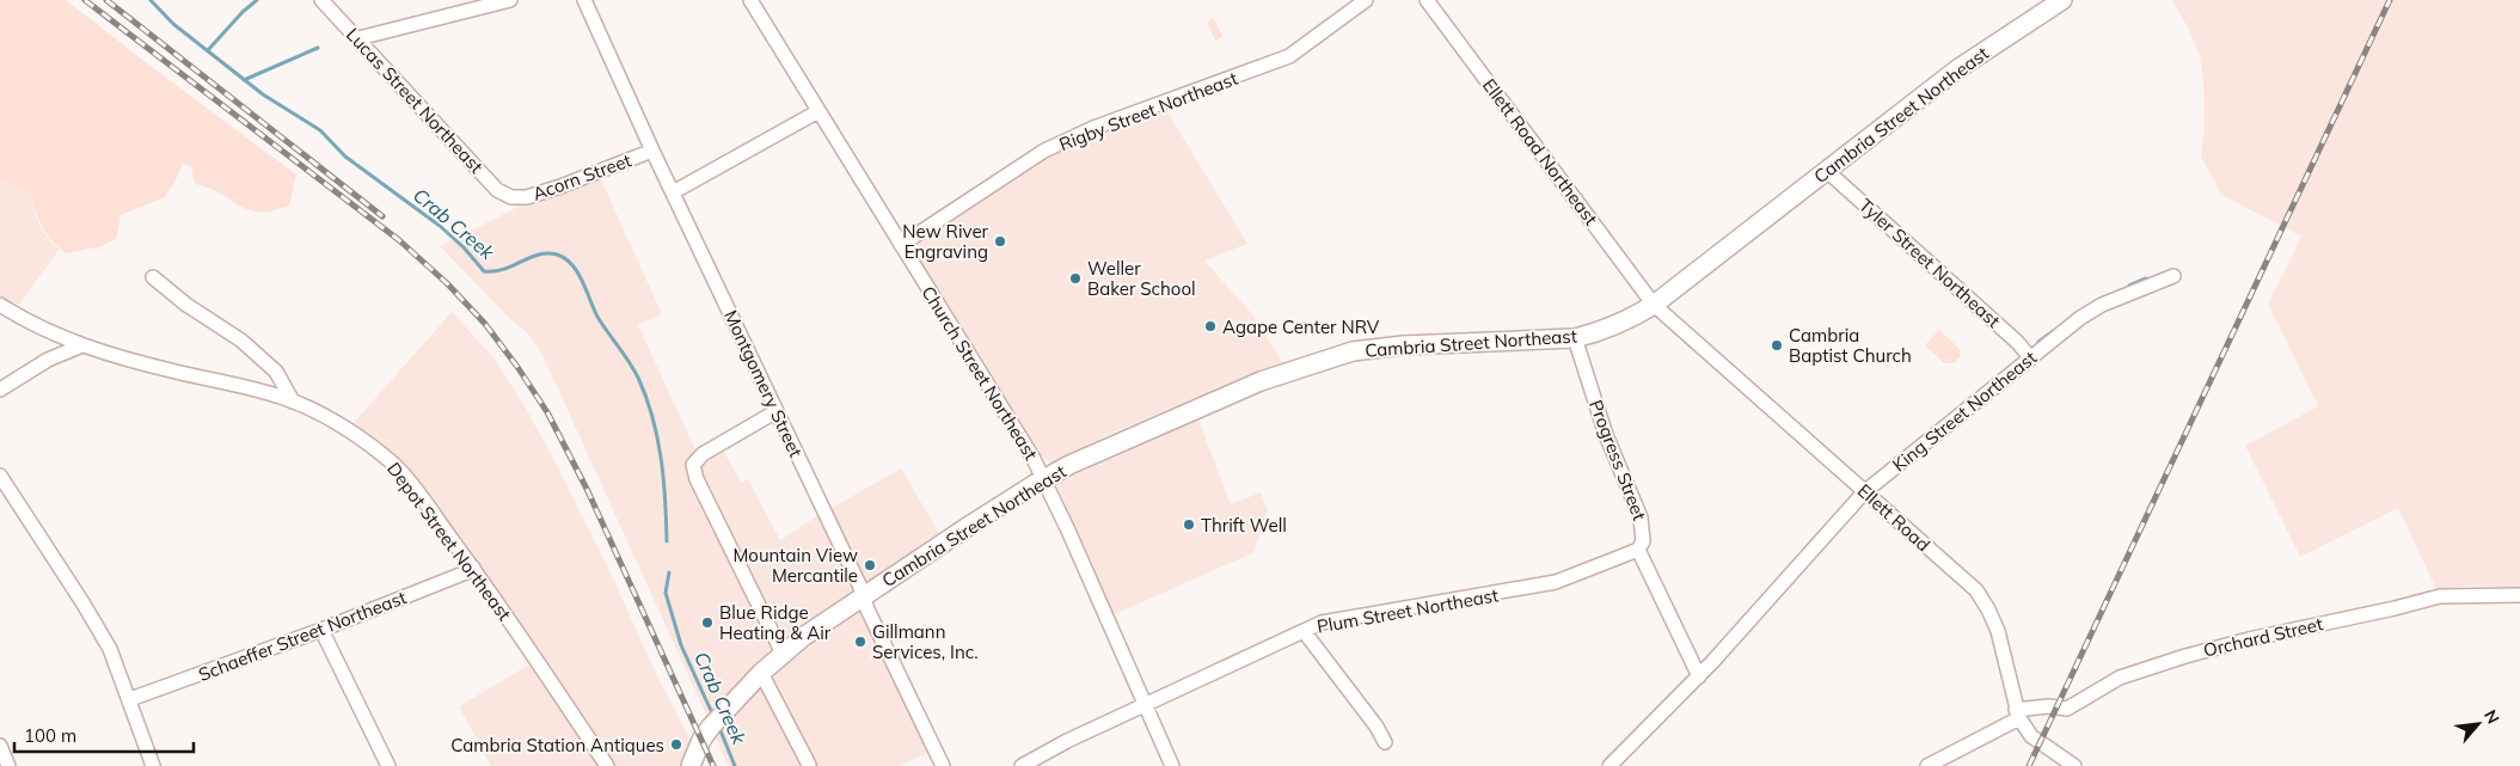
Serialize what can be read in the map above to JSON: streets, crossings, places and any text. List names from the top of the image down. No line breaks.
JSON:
{"streets":{"main road":["Cambria Street Northeast"],"street":["Lucas Street Northeast","Rigby Street Northeast","Ellett Road Northeast","Acorn Street","Tyler Street Northeast","Church Street Northeast","Montgomery Street","King Street Northeast","Progress Street","Ellett Road","Depot Street Northeast","Plum Street Northeast","Schaeffer Street Northeast","Orchard Street"]},"crossings":[["Lucas Street Northeast","Acorn Street"],["Rigby Street Northeast","Church Street Northeast"],["Cambria Street Northeast","Ellett Road Northeast"],["Cambria Street Northeast","Tyler Street Northeast"],["Cambria Street Northeast","Church Street Northeast"],["Cambria Street Northeast","Montgomery Street"],["Cambria Street Northeast","Progress Street"],["Cambria Street Northeast","Ellett Road"],["Ellett Road Northeast","Ellett Road"],["Acorn Street","Montgomery Street"],["Tyler Street Northeast","King Street Northeast"],["Church Street Northeast","Plum Street Northeast"],["King Street Northeast","Ellett Road"],["Progress Street","Plum Street Northeast"],["Ellett Road","Orchard Street"],["Depot Street Northeast","Schaeffer Street Northeast"]],"water":["Crab Creek"],"places":["New River Engraving","Weller Baker School","Agape Center NRV","Cambria Baptist Church","Thrift Well","Mountain View Mercantile","Blue Ridge Heating & Air","Gillmann Services, Inc.","Cambria Station Antiques"],"scale_bar":"100 m","north":"top right"}
